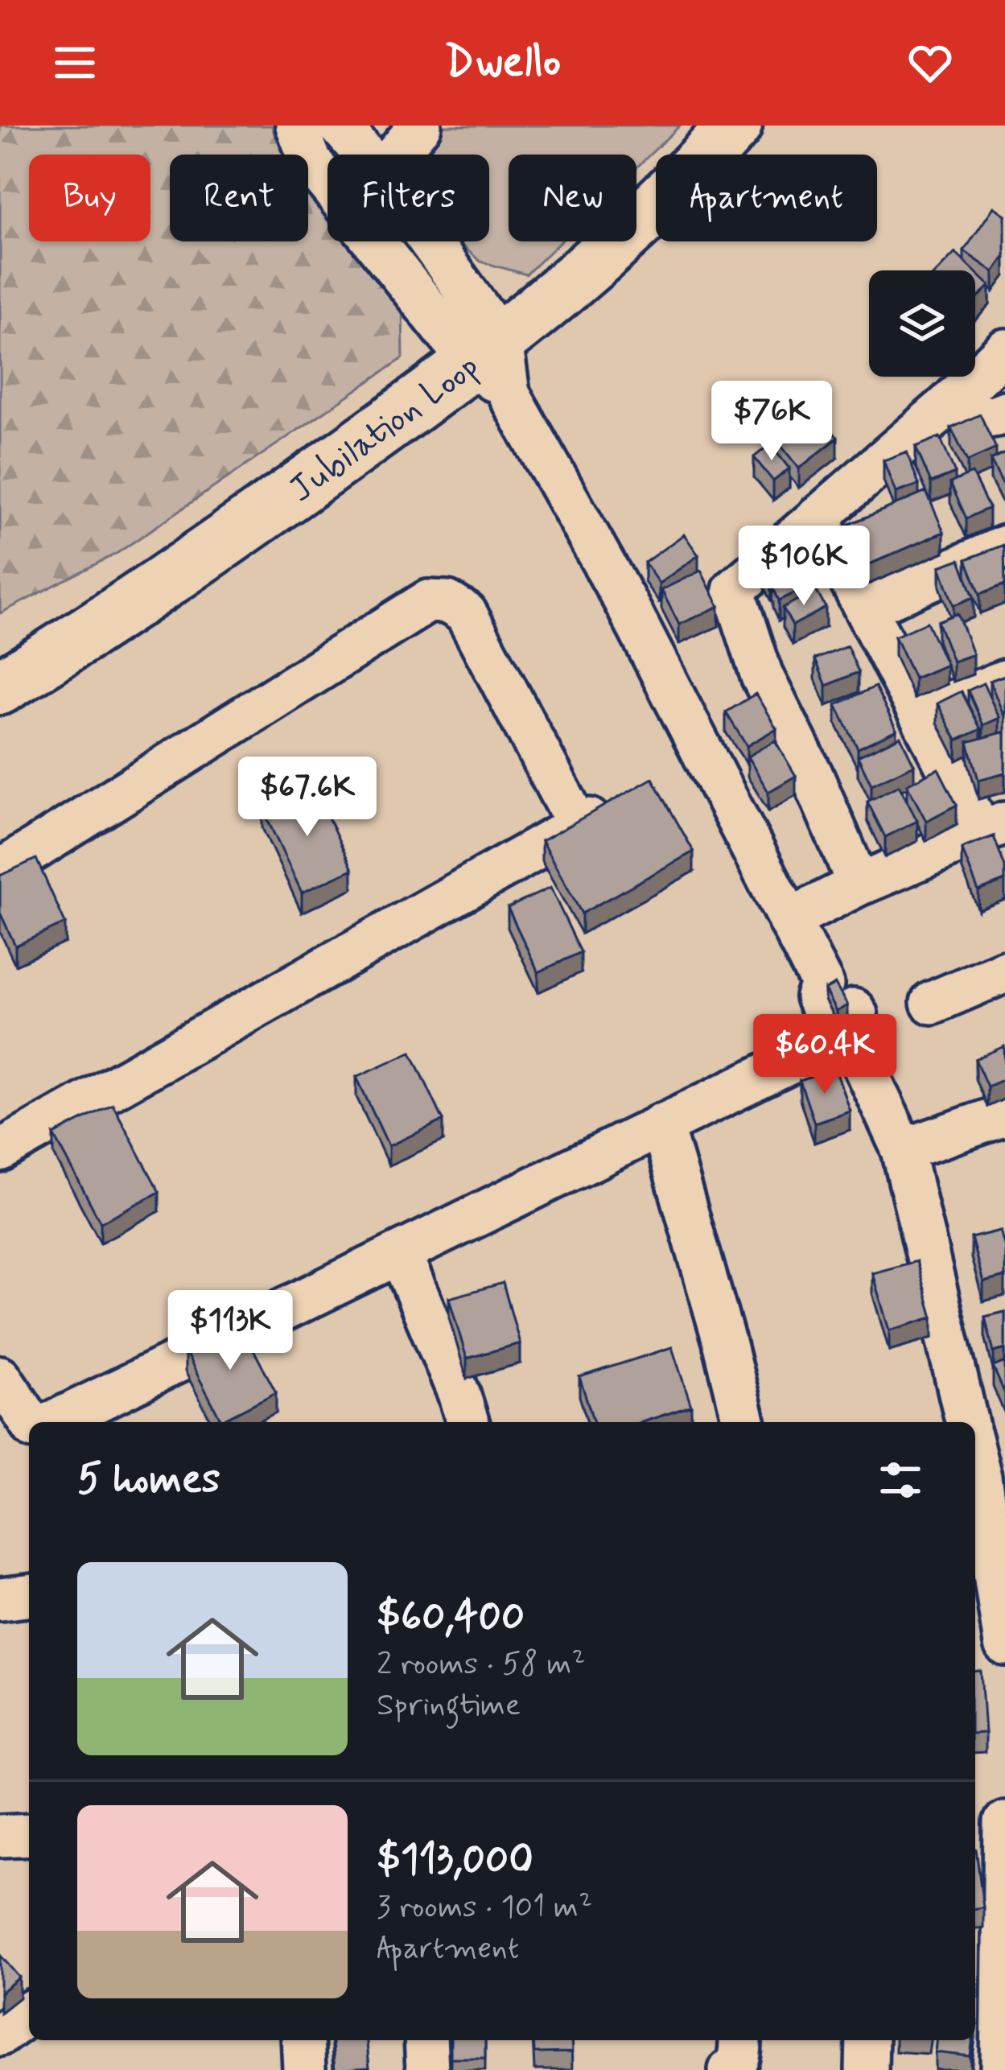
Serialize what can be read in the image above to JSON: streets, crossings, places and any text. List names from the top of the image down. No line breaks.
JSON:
{"streets":{"main road":["Jubilation Loop"]},"page":{"header":"Dwello","chip":["Buy","Rent","Filters","New","Apartment"],"price":["$76K","$106K","$67.6K","$60.4K","$113K"],"heading":"5 homes","list":[{"name":"$60,400","note":"2 rooms · 58 m² · Springtime"},{"name":"$113,000","note":"3 rooms · 101 m² · Apartment"}]}}
